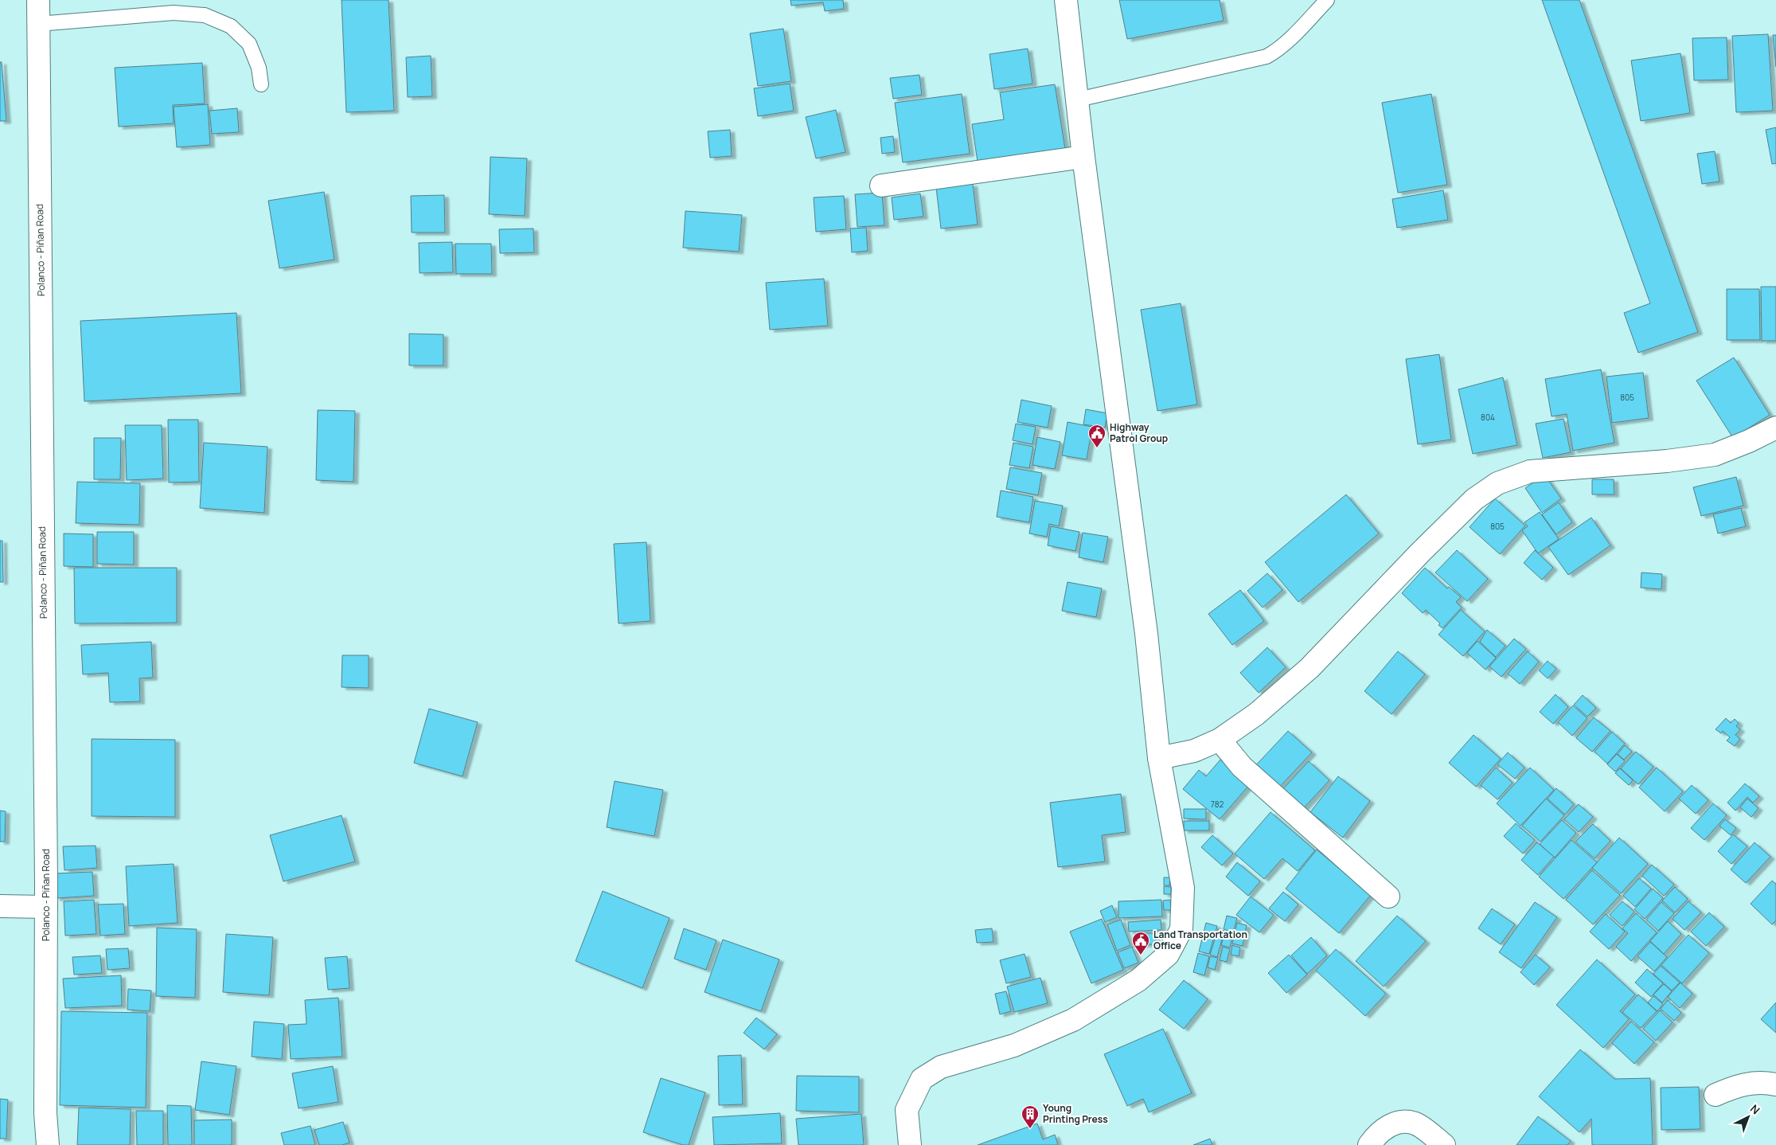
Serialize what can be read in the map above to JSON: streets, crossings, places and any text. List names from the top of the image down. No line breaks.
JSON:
{"streets":{"street":["Polanco - Piñan Road"]},"places":{"public building":["Highway Patrol Group","Land Transportation Office"],"building":["Young Printing Press"]},"house_numbers":["805","804","805","782"],"north":"top right"}
